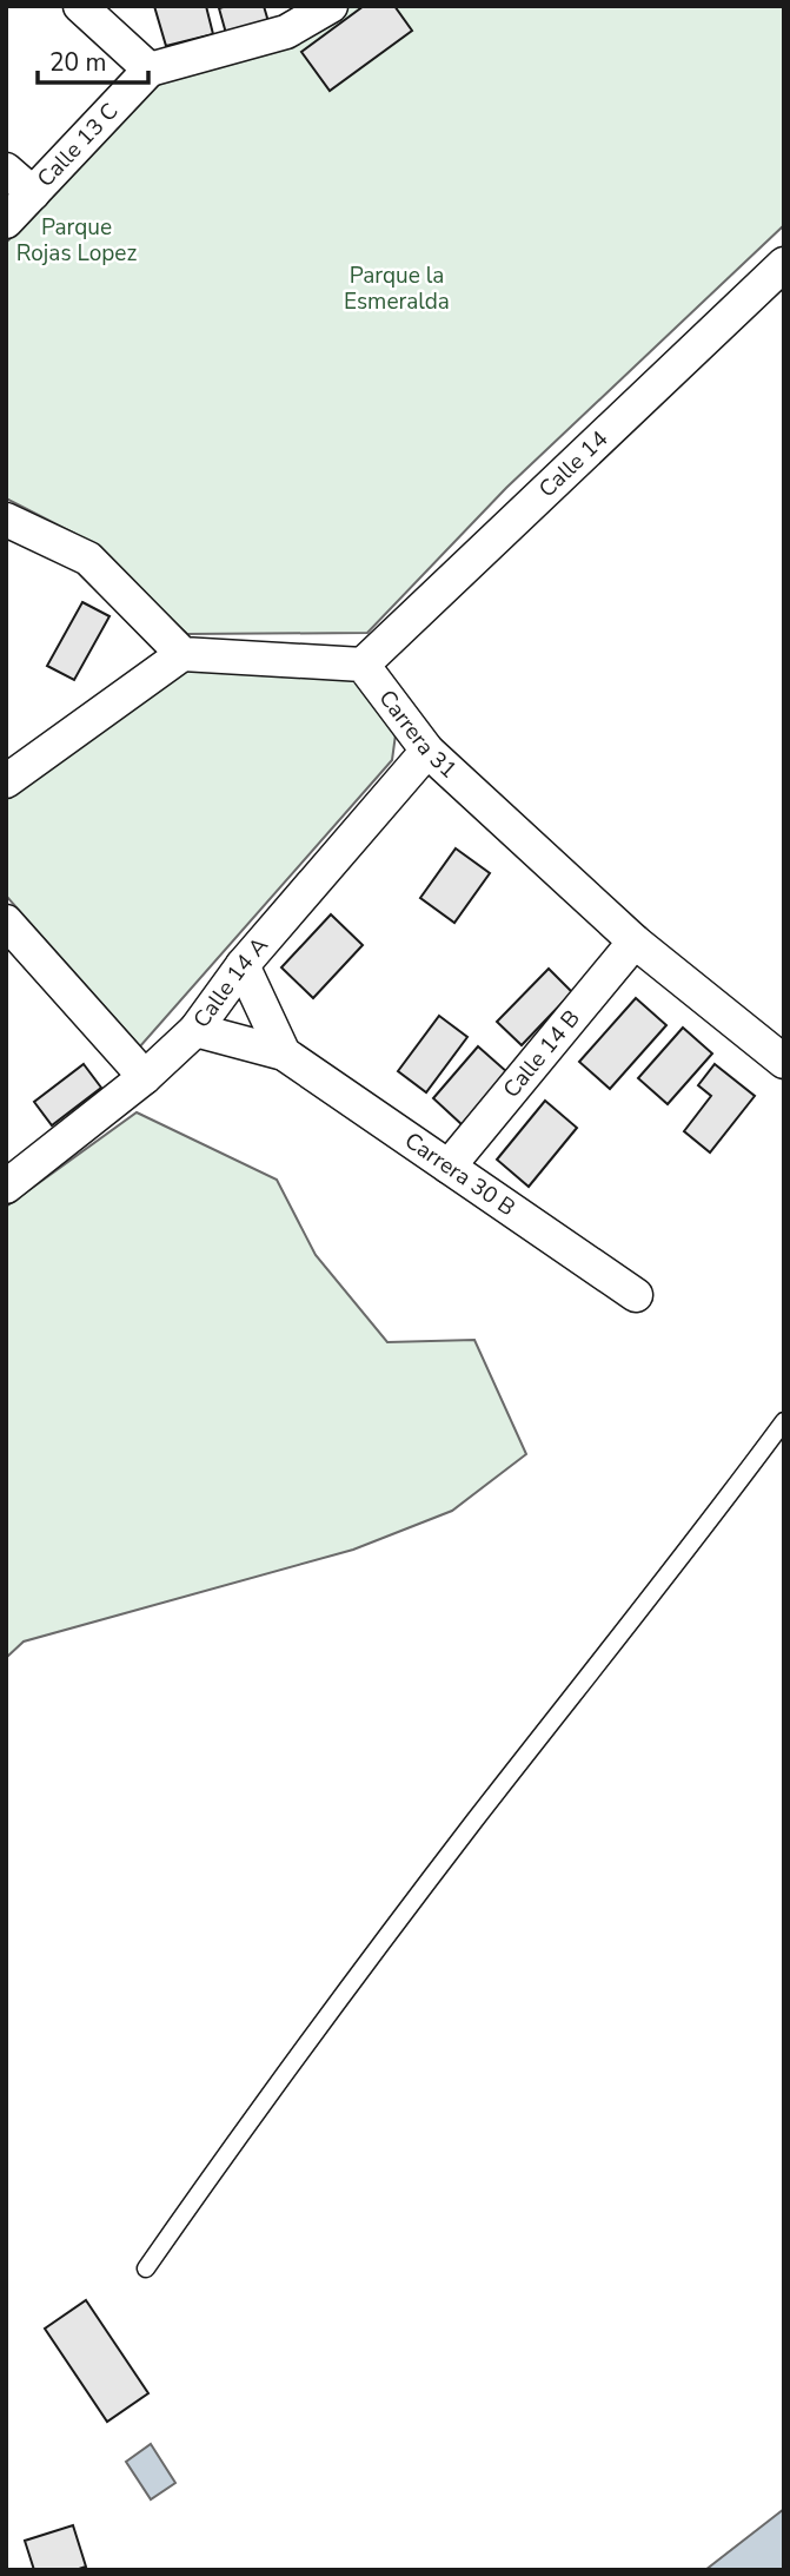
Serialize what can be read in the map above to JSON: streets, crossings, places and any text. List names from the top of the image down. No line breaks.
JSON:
{"streets":{"street":["Calle 13 C","Calle 14","Carrera 31","Calle 14 A","Calle 14 B","Carrera 30 B"]},"crossings":[["Calle 14","Carrera 31"],["Carrera 31","Calle 14 A"],["Carrera 31","Calle 14 B"],["Calle 14 A","Carrera 30 B"],["Calle 14 B","Carrera 30 B"]],"parks":["Parque Rojas Lopez","Parque la Esmeralda"],"scale_bar":"20 m"}
